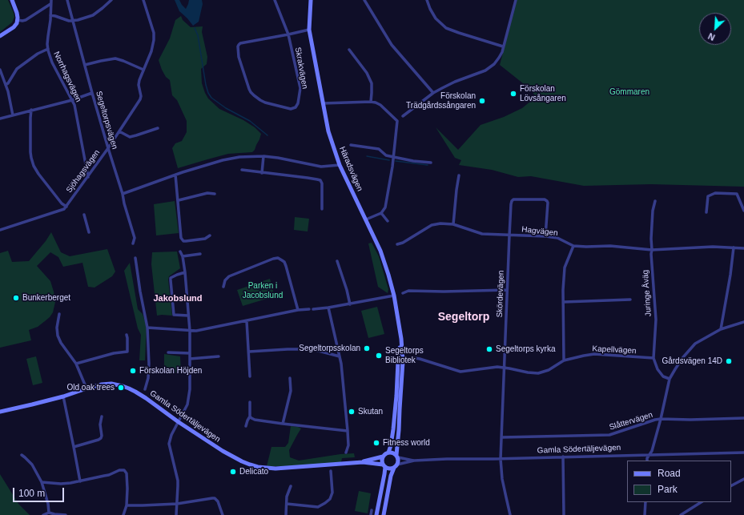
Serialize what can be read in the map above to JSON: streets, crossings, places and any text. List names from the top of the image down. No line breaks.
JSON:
{"streets":{"street":["Skrakvägen","Norrhagsvägen","Segeltorpsvägen","Häradsvägen","Sjöhagsvägen","Hagvägen","Juringe Åväg","Skördevägen","Kapellvägen","Gamla Södertäljevägen","Slåttervägen"]},"crossings":[["Skrakvägen","Häradsvägen"],["Norrhagsvägen","Sjöhagsvägen"],["Segeltorpsvägen","Sjöhagsvägen"],["Häradsvägen","Gamla Södertäljevägen"],["Hagvägen","Juringe Åväg"],["Hagvägen","Skördevägen"],["Juringe Åväg","Kapellvägen"],["Skördevägen","Kapellvägen"],["Skördevägen","Gamla Södertäljevägen"],["Skördevägen","Slåttervägen"]],"districts":["Jakobslund","Segeltorp"],"parks":["Gömmaren","Parken i Jacobslund"],"places":["Förskolan Lövsångaren","Förskolan Trädgårdssångaren","Bunkerberget","Segeltorpsskolan","Segeltorps kyrka","Segeltorps Bibliotek","Gårdsvägen 14D","Förskolan Höjden","Old oak trees","Skutan","Fitness world","Delicato"],"legend":["Road","Park"],"scale_bar":"100 m","north":"bottom left"}
